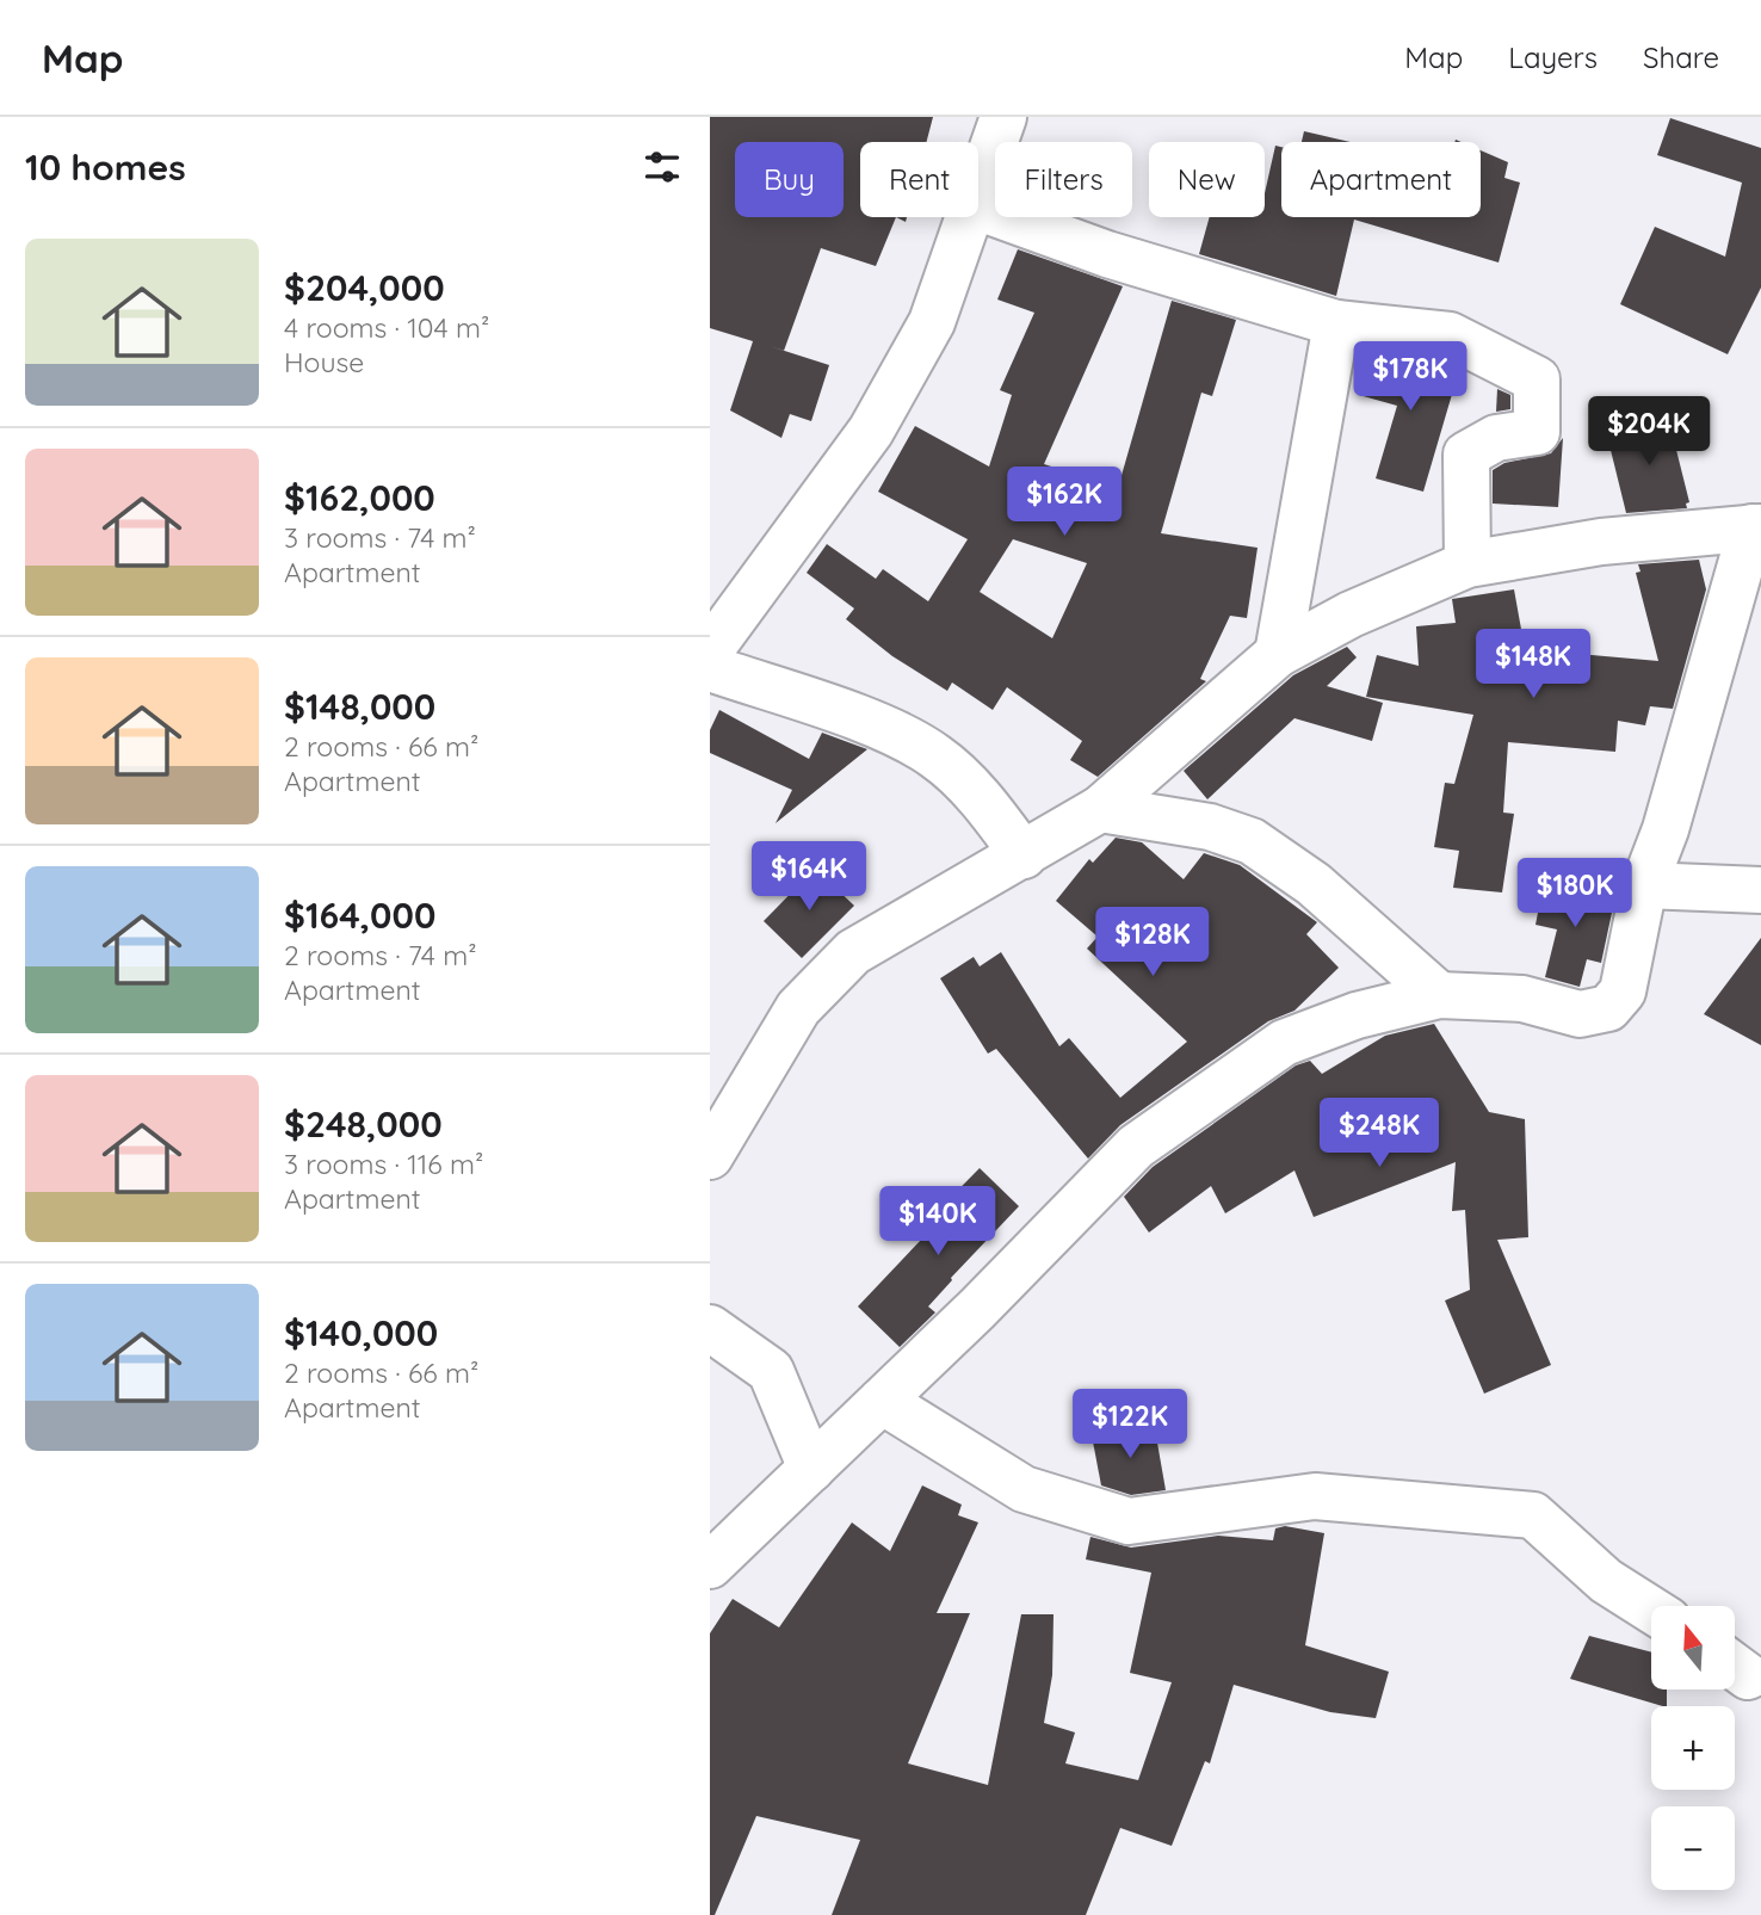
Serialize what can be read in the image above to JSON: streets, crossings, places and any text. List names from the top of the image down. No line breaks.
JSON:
{"north":"top","page":{"header":"Map","nav":["Map","Layers","Share"],"heading":"10 homes","chip":["Buy","Rent","Filters","New","Apartment"],"list":[{"name":"$204,000","note":"4 rooms · 104 m² · House"},{"name":"$162,000","note":"3 rooms · 74 m² · Apartment"},{"name":"$148,000","note":"2 rooms · 66 m² · Apartment"},{"name":"$164,000","note":"2 rooms · 74 m² · Apartment"},{"name":"$248,000","note":"3 rooms · 116 m² · Apartment"},{"name":"$140,000","note":"2 rooms · 66 m² · Apartment"}],"price":["$178K","$204K","$162K","$148K","$164K","$180K","$128K","$248K","$140K","$122K"],"map_buttons":["+","−"]}}
